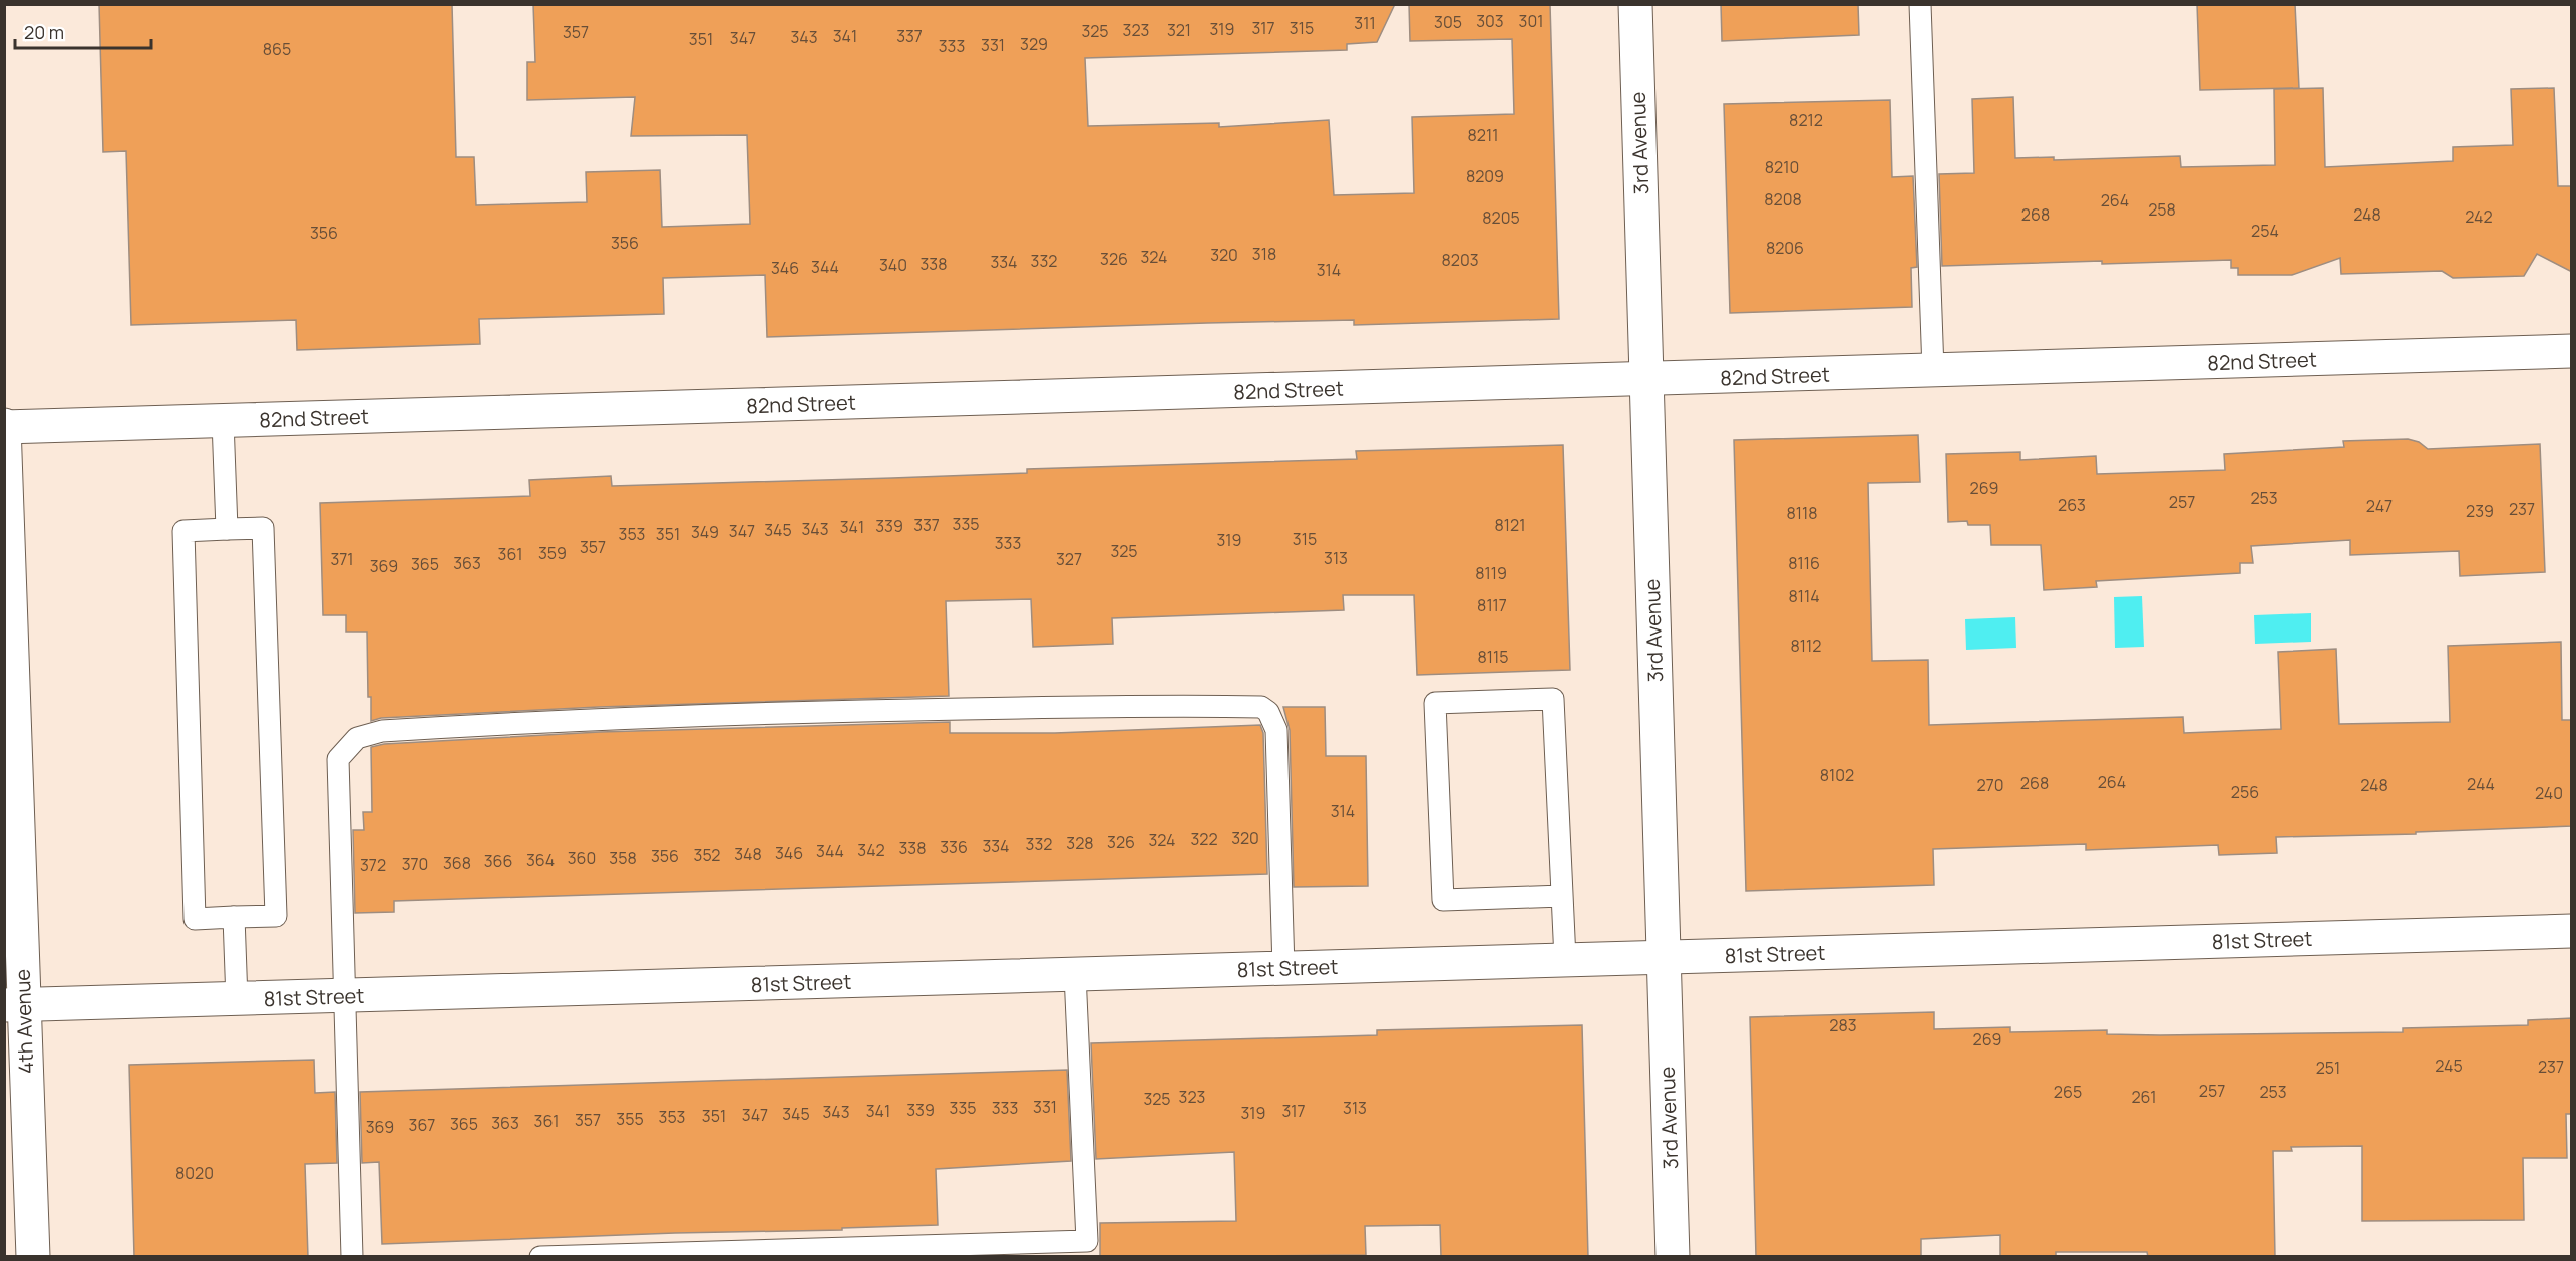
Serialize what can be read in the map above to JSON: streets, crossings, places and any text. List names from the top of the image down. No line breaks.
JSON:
{"streets":{"street":["3rd Avenue","82nd Street","81st Street","4th Avenue"]},"crossings":[["3rd Avenue","82nd Street"],["3rd Avenue","81st Street"],["82nd Street","4th Avenue"],["81st Street","4th Avenue"]],"house_numbers":["303","301","305","311","317","315","319","323","321","325","357","341","337","343","347","351","329","331","333","865","8212","8211","8210","8209","8208","264","258","268","248","242","8205","254","356","356","8206","318","320","324","326","8203","332","334","338","340","344","346","314","269","253","257","263","247","237","239","8118","335","337","8121","339","341","343","345","347","349","353","351","315","319","333","357","325","359","361","313","371","327","363","8116","365","369","8119","8114","8117","8112","8115","8102","264","268","244","270","248","256","240","314","320","322","324","326","328","332","334","336","338","342","344","346","348","352","356","360","358","364","366","368","370","372","283","269","245","237","251","257","265","253","323","261","325","331","335","333","313","339","341","317","343","319","345","347","351","353","355","357","361","363","365","367","369","8020"],"scale_bar":"20 m"}
